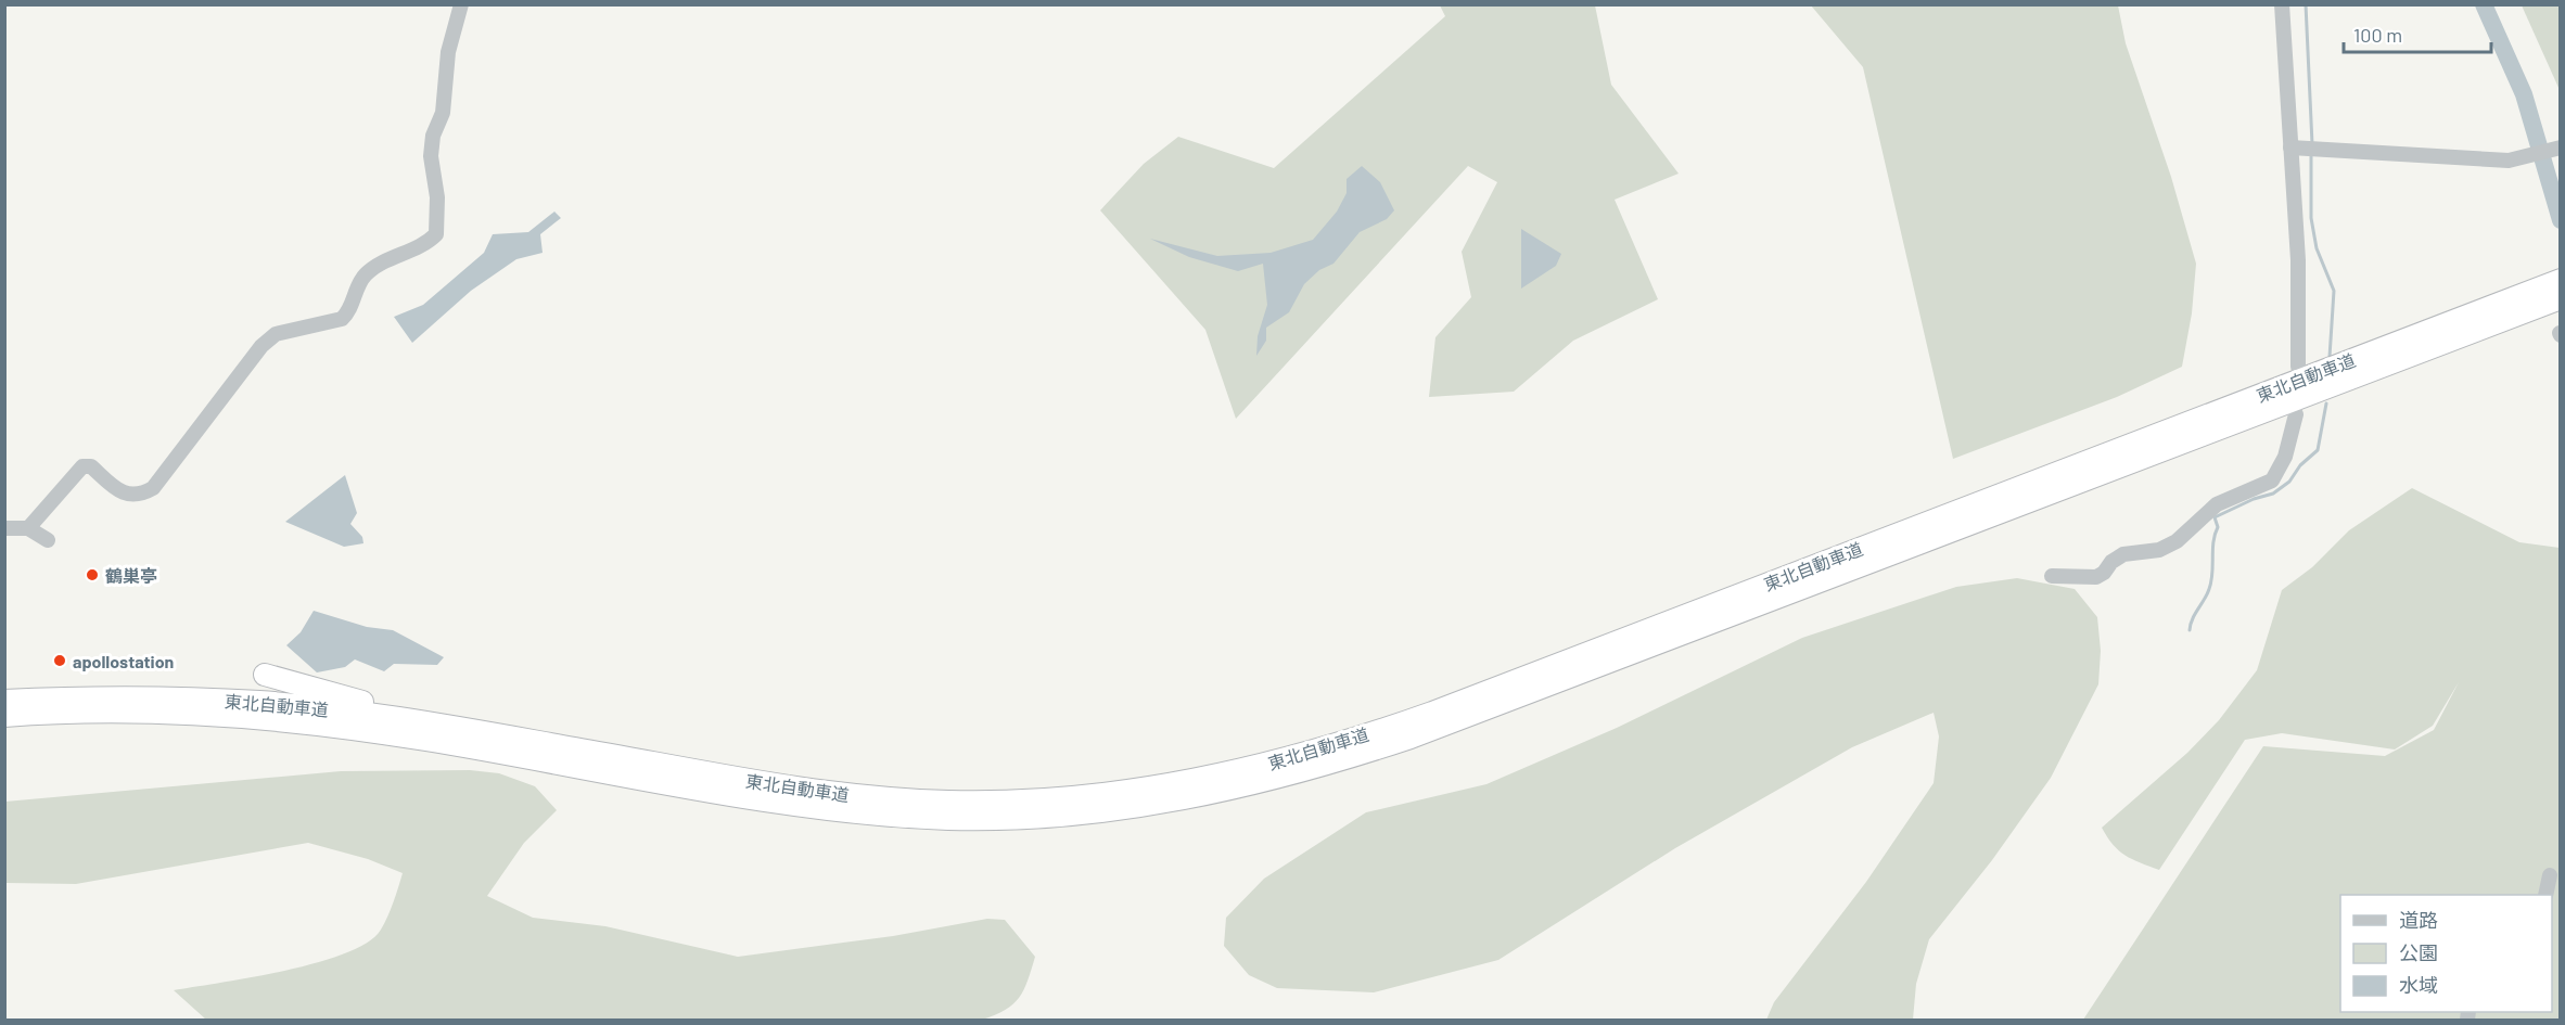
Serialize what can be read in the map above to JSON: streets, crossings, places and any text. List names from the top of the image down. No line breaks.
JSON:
{"streets":{"highway":["東北自動車道"]},"places":["鶴巣亭","apollostation"],"legend":["道路","公園","水域"],"scale_bar":"100 m"}
